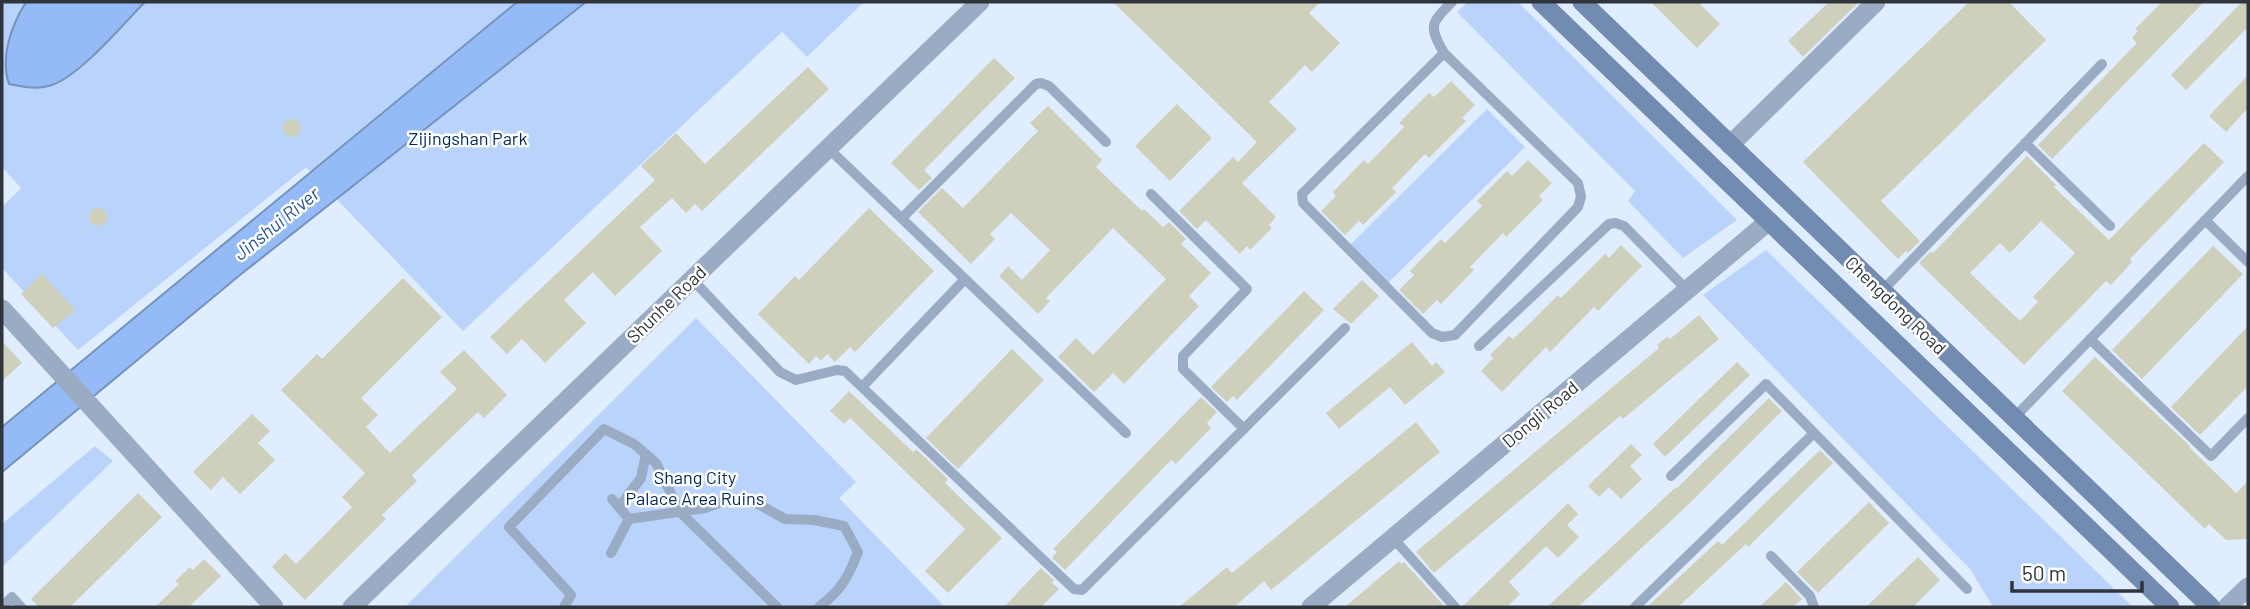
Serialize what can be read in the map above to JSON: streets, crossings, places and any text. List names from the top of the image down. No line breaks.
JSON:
{"streets":{"main road":["Chengdong Road"],"street":["Shunhe Road","Dongli Road"]},"crossings":[["Chengdong Road","Dongli Road"]],"water":["Jinshui River"],"parks":["Zijingshan Park","Shang City Palace Area Ruins"],"scale_bar":"50 m"}
